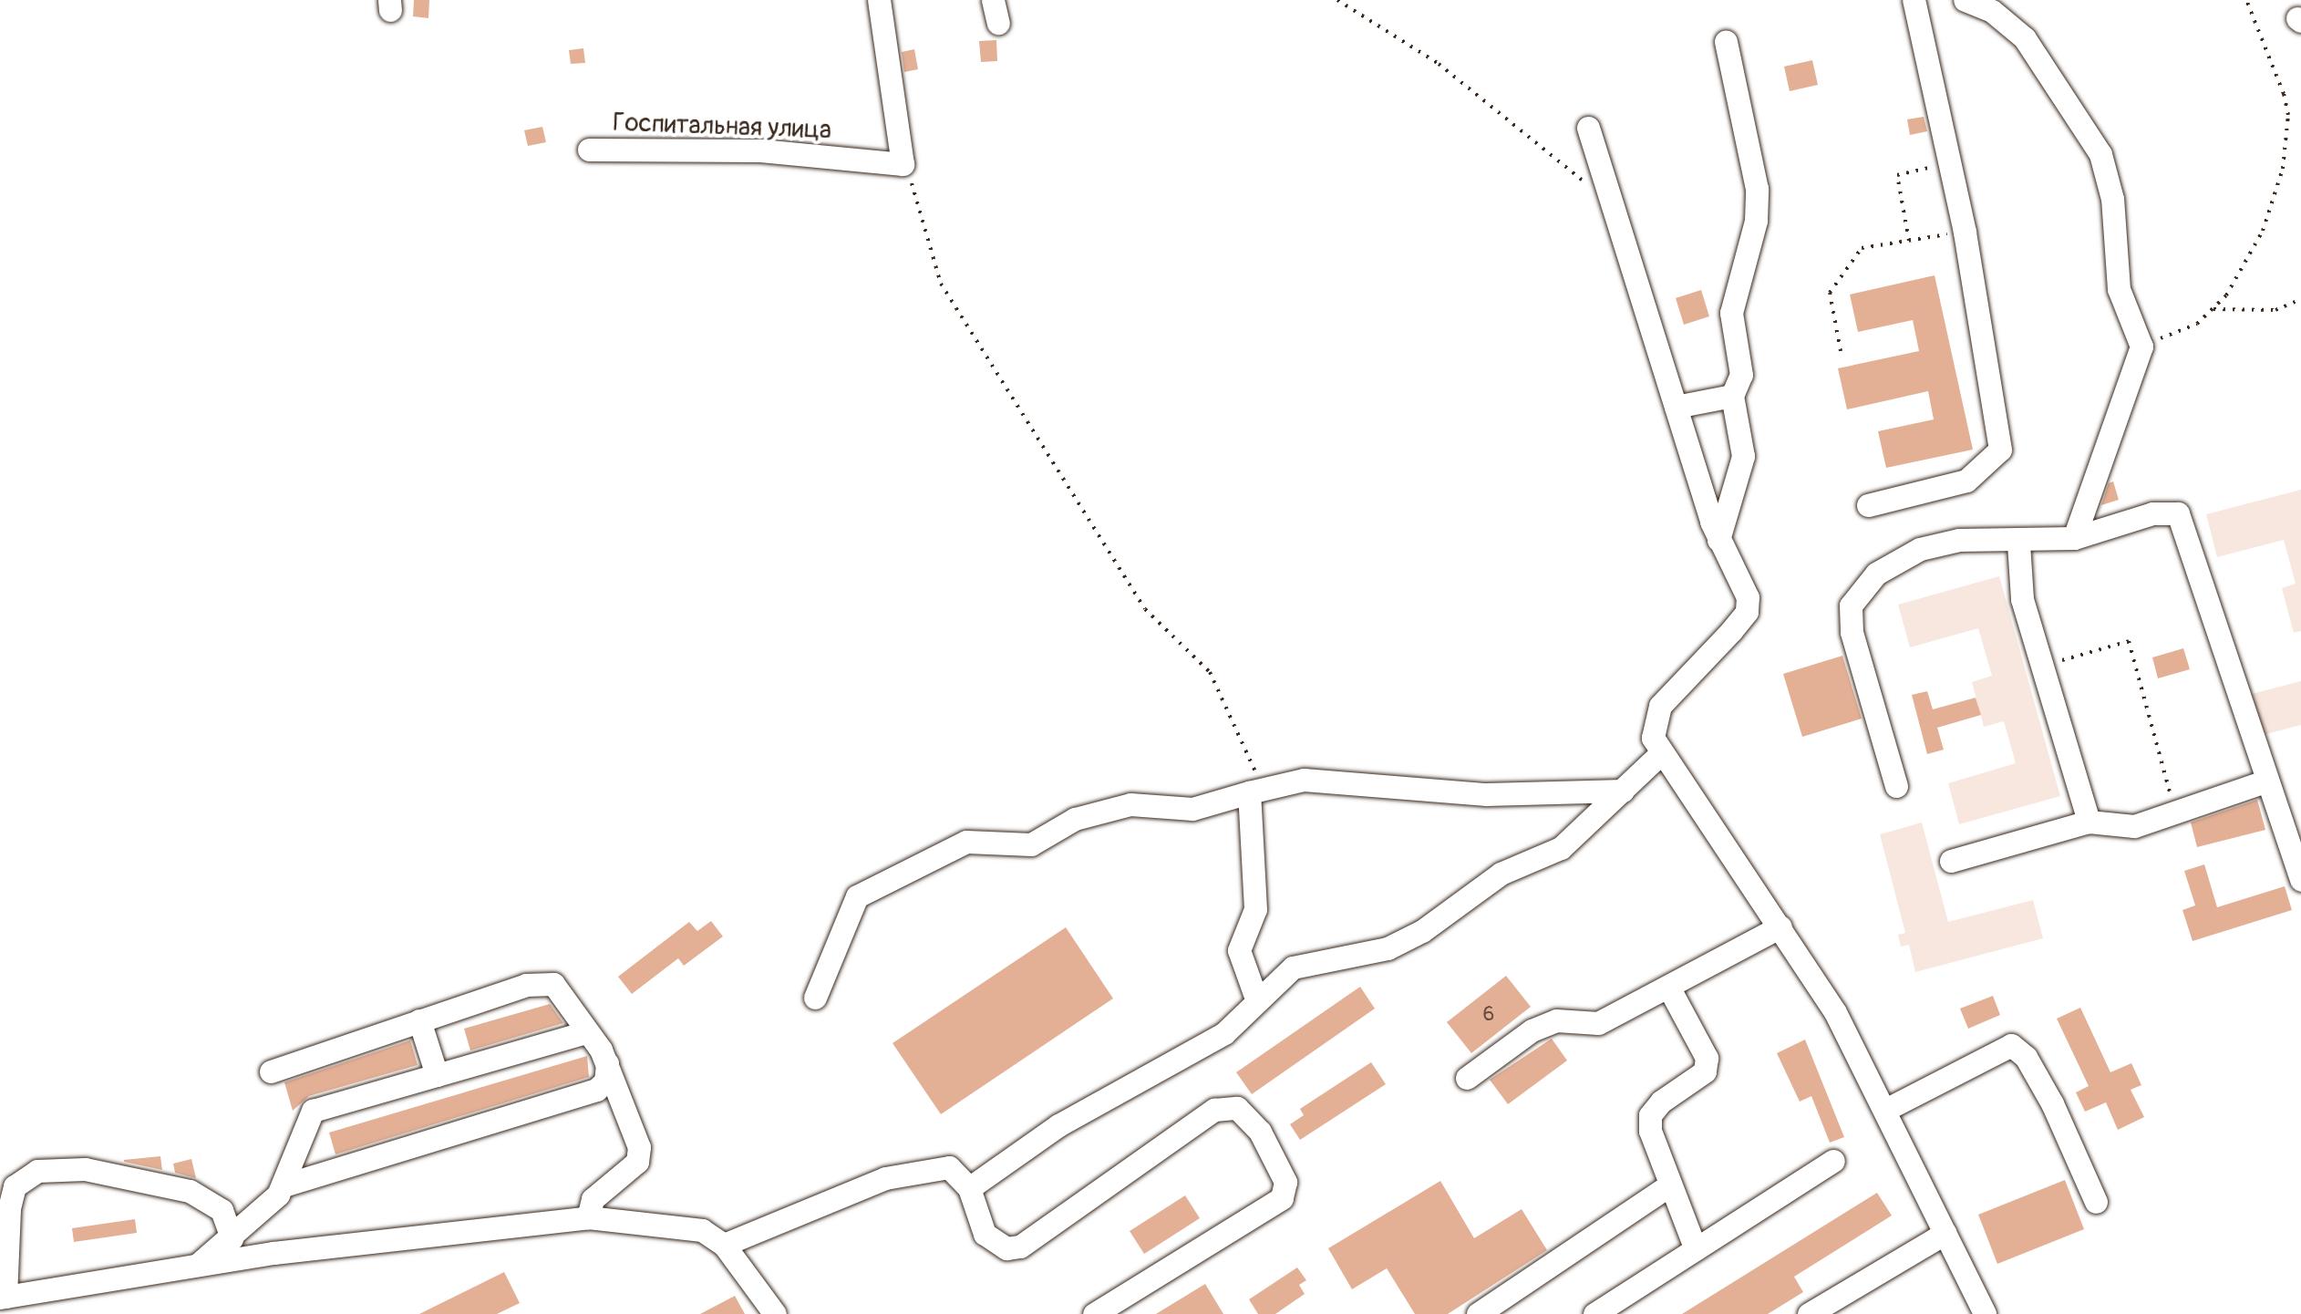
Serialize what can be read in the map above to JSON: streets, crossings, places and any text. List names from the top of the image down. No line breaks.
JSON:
{"streets":{"street":["Госпитальная улица"]},"house_numbers":["6"]}
